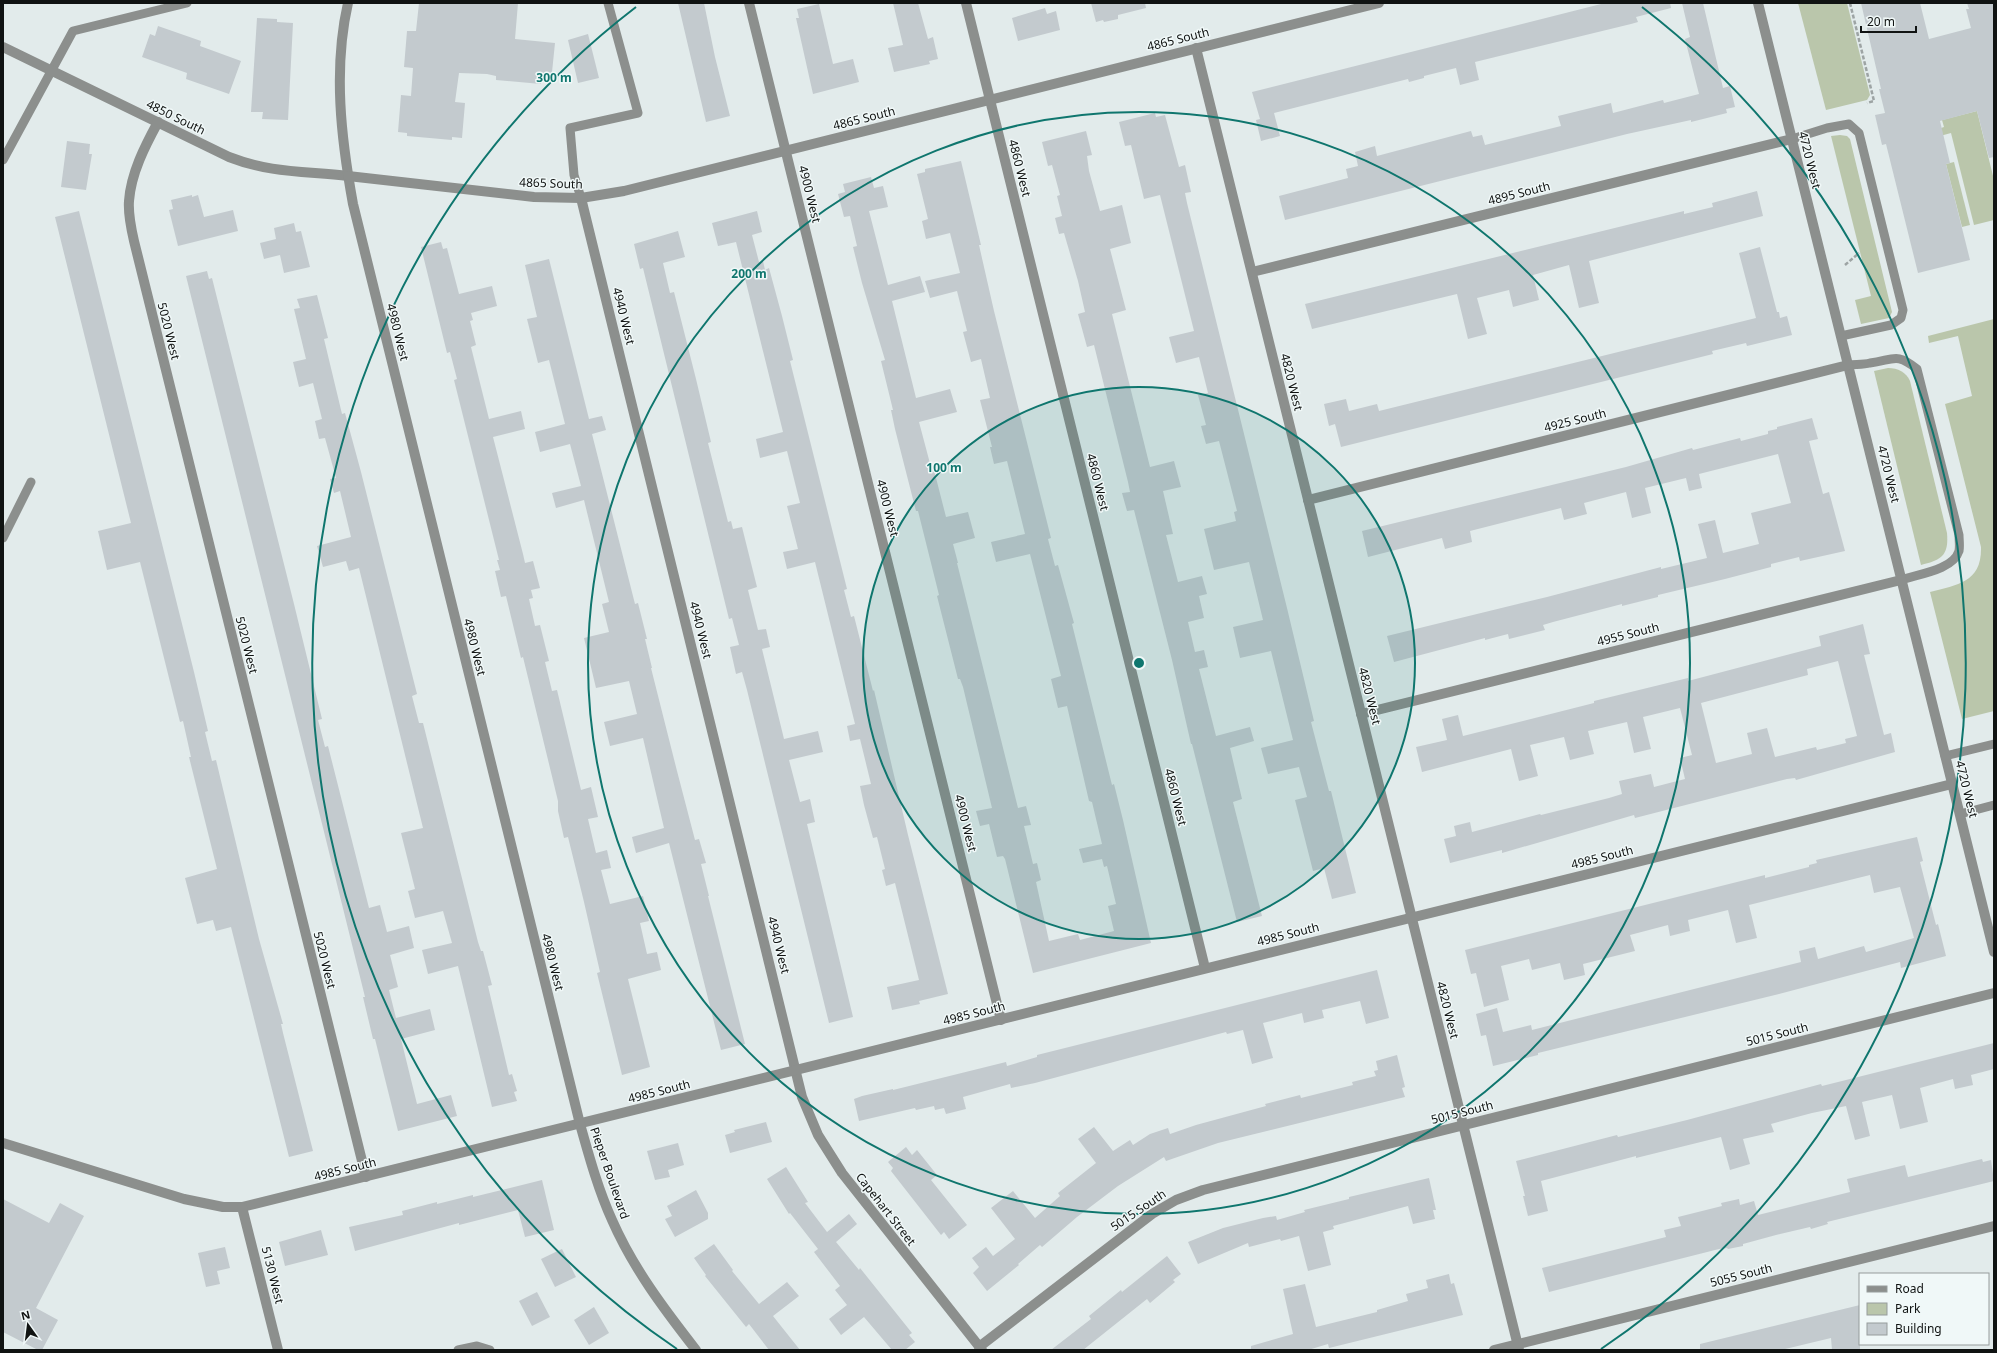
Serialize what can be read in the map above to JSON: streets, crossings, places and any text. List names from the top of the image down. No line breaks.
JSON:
{"streets":{"street":["4865 South","4850 South","4720 West","4860 West","4895 South","4900 West","4940 West","5020 West","4980 West","4820 West","4925 South","4955 South","4985 South","5015 South","Pieper Boulevard","Capehart Street","5130 West","5055 South"]},"crossings":[["4865 South","4850 South"],["4865 South","4860 West"],["4865 South","4900 West"],["4865 South","4940 West"],["4865 South","4980 West"],["4865 South","4820 West"],["4850 South","5020 West"],["4850 South","4980 West"],["4720 West","4895 South"],["4720 West","4925 South"],["4720 West","4955 South"],["4720 West","4985 South"],["4860 West","4985 South"],["4895 South","4820 West"],["4900 West","4985 South"],["4940 West","4985 South"],["4940 West","Capehart Street"],["5020 West","4985 South"],["4980 West","4985 South"],["4980 West","Pieper Boulevard"],["4820 West","4925 South"],["4820 West","4955 South"],["4820 West","4985 South"],["4820 West","5015 South"],["4820 West","5055 South"],["4985 South","Pieper Boulevard"],["4985 South","Capehart Street"],["4985 South","5130 West"],["5015 South","Capehart Street"]],"legend":["Road","Park","Building"],"scale_bar":"20 m","north":"top","rings":["300 m","200 m","100 m"]}
